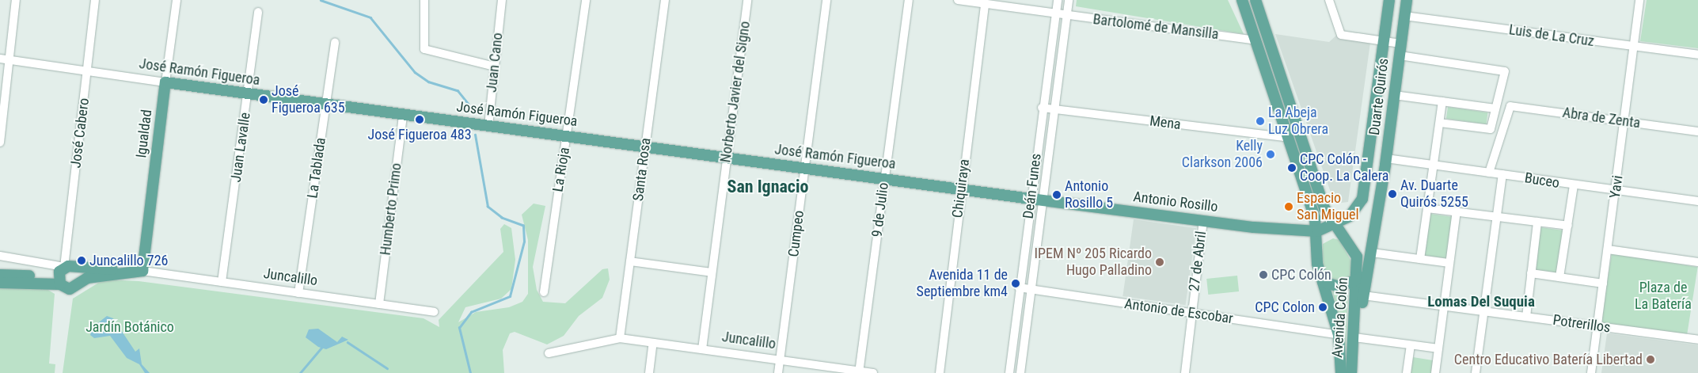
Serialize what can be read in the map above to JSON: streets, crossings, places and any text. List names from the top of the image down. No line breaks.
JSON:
{"streets":{"main road":["José Ramón Figueroa","Duarte Quirós","Igualdad","Antonio Rosillo","Juncalillo","Avenida Colón"],"street":["Bartolomé de Mansilla","Luis de La Cruz","Juan Cano","Norberto Javier del Signo","Abra de Zenta","Mena","José Cabero","Juan Lavalle","La Tablada","La Rioja","Santa Rosa","Buceo","Deán Funes","Yavi","Chiquiraya","Humberto Primo","9 de Julio","Cumpeo","27 de Abril","Antonio de Escobar","Potrerillos"]},"crossings":[["Bartolomé de Mansilla","Deán Funes"],["Bartolomé de Mansilla","Chiquiraya"],["Bartolomé de Mansilla","Avenida Colón"],["Luis de La Cruz","Duarte Quirós"],["Luis de La Cruz","Yavi"],["Juan Cano","José Ramón Figueroa"],["José Ramón Figueroa","Norberto Javier del Signo"],["José Ramón Figueroa","José Cabero"],["José Ramón Figueroa","Igualdad"],["José Ramón Figueroa","Juan Lavalle"],["José Ramón Figueroa","La Tablada"],["José Ramón Figueroa","La Rioja"],["José Ramón Figueroa","Santa Rosa"],["José Ramón Figueroa","Deán Funes"],["José Ramón Figueroa","Chiquiraya"],["José Ramón Figueroa","Antonio Rosillo"],["José Ramón Figueroa","Humberto Primo"],["José Ramón Figueroa","9 de Julio"],["José Ramón Figueroa","Cumpeo"],["Norberto Javier del Signo","Juncalillo"],["Duarte Quirós","Buceo"],["Duarte Quirós","Antonio Rosillo"],["Duarte Quirós","Avenida Colón"],["Duarte Quirós","Potrerillos"],["Abra de Zenta","Buceo"],["Abra de Zenta","Yavi"],["Mena","Deán Funes"],["Mena","Avenida Colón"],["José Cabero","Juncalillo"],["Igualdad","Juncalillo"],["Juan Lavalle","Juncalillo"],["La Tablada","Juncalillo"],["Santa Rosa","Juncalillo"],["Buceo","Yavi"],["Deán Funes","Antonio Rosillo"],["Deán Funes","Antonio de Escobar"],["Yavi","Potrerillos"],["Antonio Rosillo","27 de Abril"],["Antonio Rosillo","Avenida Colón"],["Humberto Primo","Juncalillo"],["9 de Julio","Juncalillo"],["Cumpeo","Juncalillo"],["27 de Abril","Antonio de Escobar"],["Antonio de Escobar","Avenida Colón"]],"districts":["San Ignacio","Lomas Del Suquia"],"parks":["Plaza de La Batería","Jardín Botánico"],"places":["José Figueroa 635","José Figueroa 483","La Abeja Luz Obrera","Kelly Clarkson 2006","CPC Colón - Coop. La Calera","Av. Duarte Quirós 5255","Antonio Rosillo 5","Espacio San Miguel","Juncalillo 726","IPEM Nº 205 Ricardo Hugo Palladino","CPC Colón","Avenida 11 de Septiembre km4","CPC Colon","Centro Educativo Batería Libertad"]}
